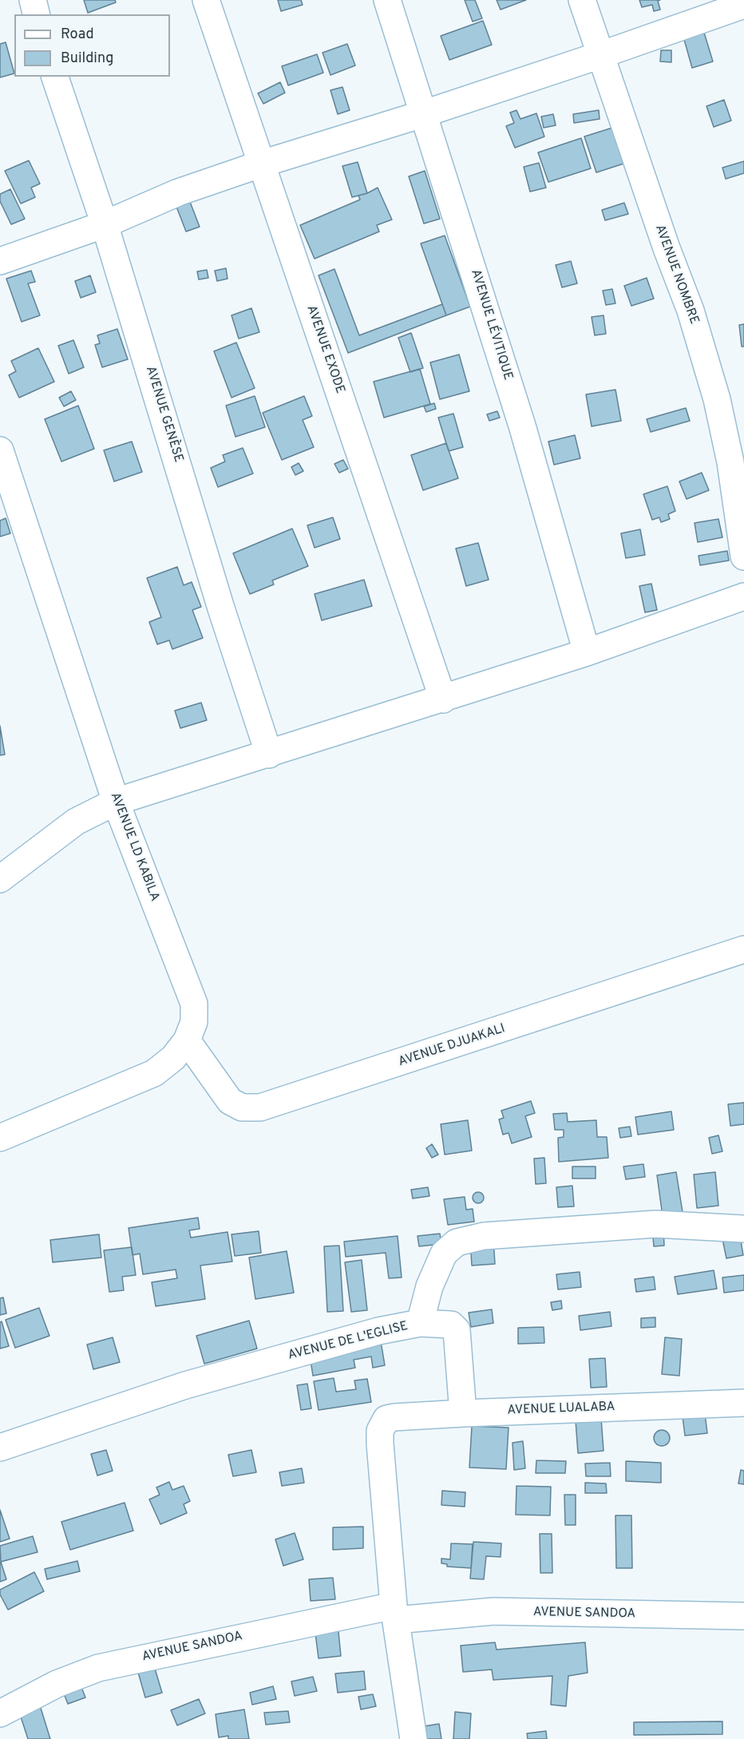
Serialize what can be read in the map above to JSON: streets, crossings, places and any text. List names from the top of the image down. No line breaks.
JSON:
{"streets":{"street":["AVENUE NOMBRE","AVENUE LÉVITIQUE","AVENUE EXODE","AVENUE GENÈSE","AVENUE LD KABILA","AVENUE DJUAKALI","AVENUE DE L'EGLISE","AVENUE LUALABA","AVENUE SANDOA"]},"crossings":[["AVENUE LD KABILA","AVENUE DJUAKALI"],["AVENUE DE L'EGLISE","AVENUE LUALABA"],["AVENUE LUALABA","AVENUE SANDOA"]],"legend":["Road","Building"]}
